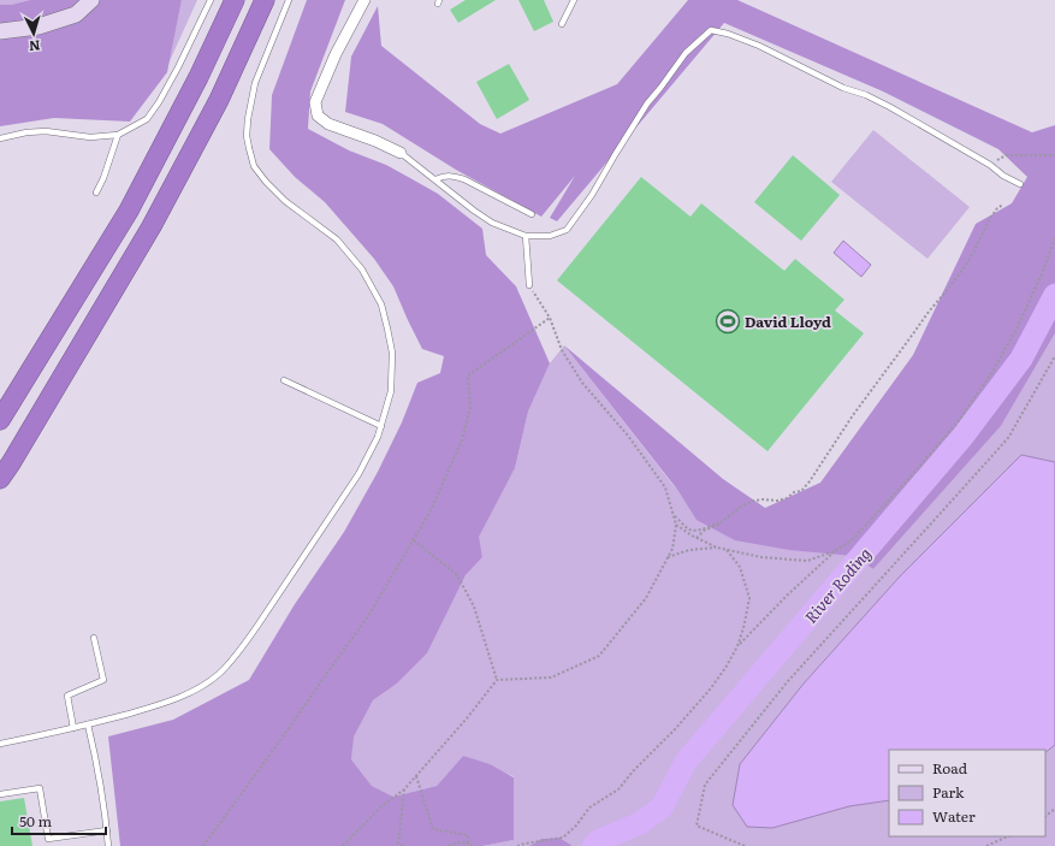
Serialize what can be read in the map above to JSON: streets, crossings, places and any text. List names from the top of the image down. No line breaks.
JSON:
{"water":["River Roding"],"places":{"sports":["David Lloyd"]},"legend":["Road","Park","Water"],"scale_bar":"50 m","north":"bottom"}
